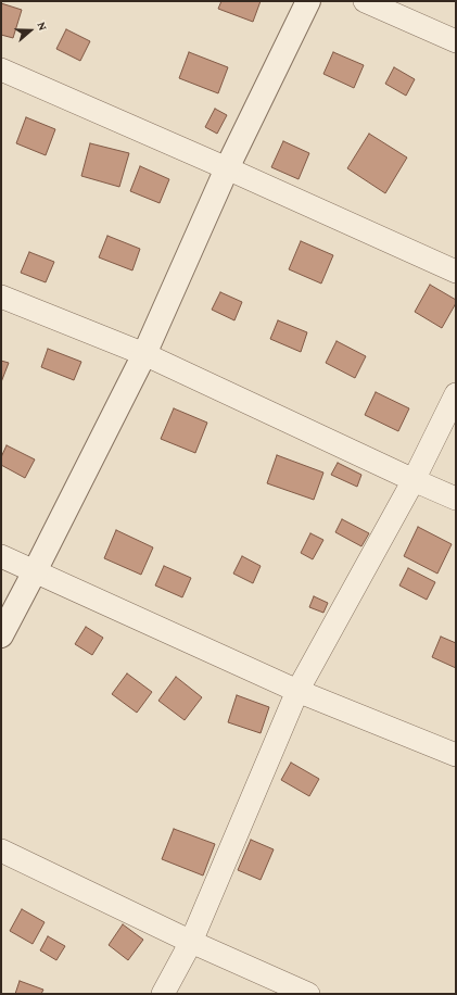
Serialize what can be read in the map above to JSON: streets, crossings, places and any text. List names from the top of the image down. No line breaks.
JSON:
{"north":"right"}
